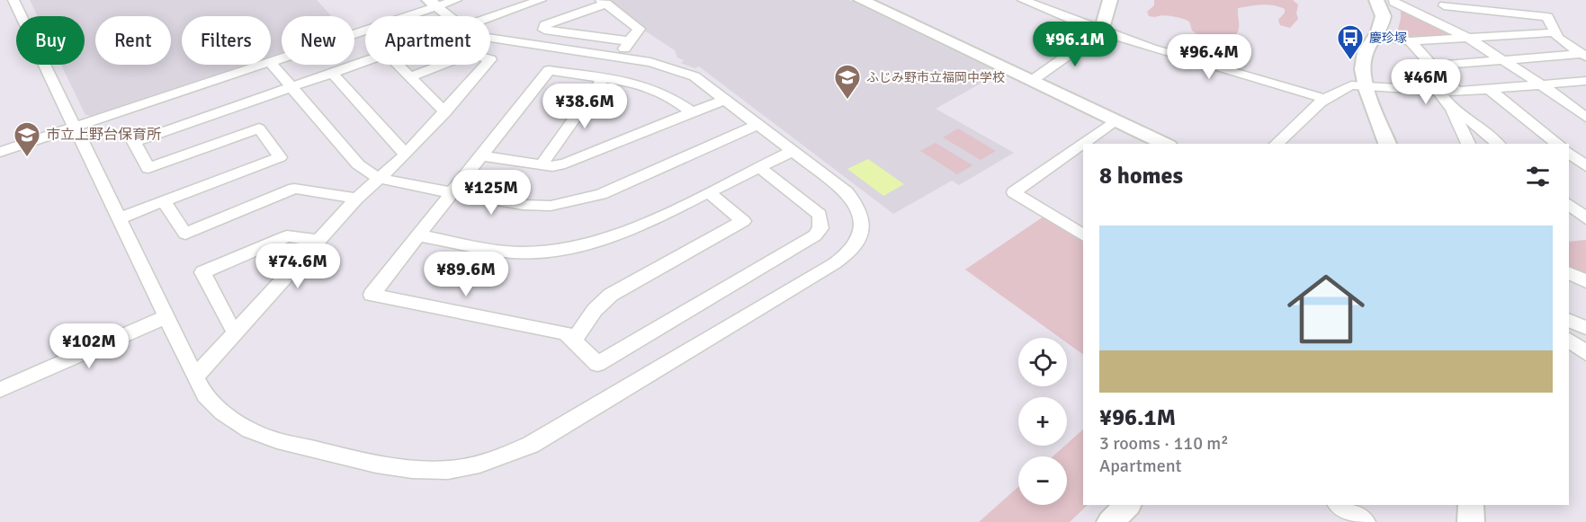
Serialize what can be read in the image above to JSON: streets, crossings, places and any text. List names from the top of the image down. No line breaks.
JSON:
{"places":{"bus stop":["慶珍塚"],"school or university":["ふじみ野市立福岡中学校","市立上野台保育所"]},"page":{"chip":["Buy","Rent","Filters","New","Apartment"],"price":["¥96.1M","¥96.4M","¥46M","¥38.6M","¥125M","¥74.6M","¥89.6M","¥102M"],"heading":"8 homes","list":[{"name":"¥96.1M","note":"3 rooms · 110 m² · Apartment"}],"map_buttons":["+","−"]}}
